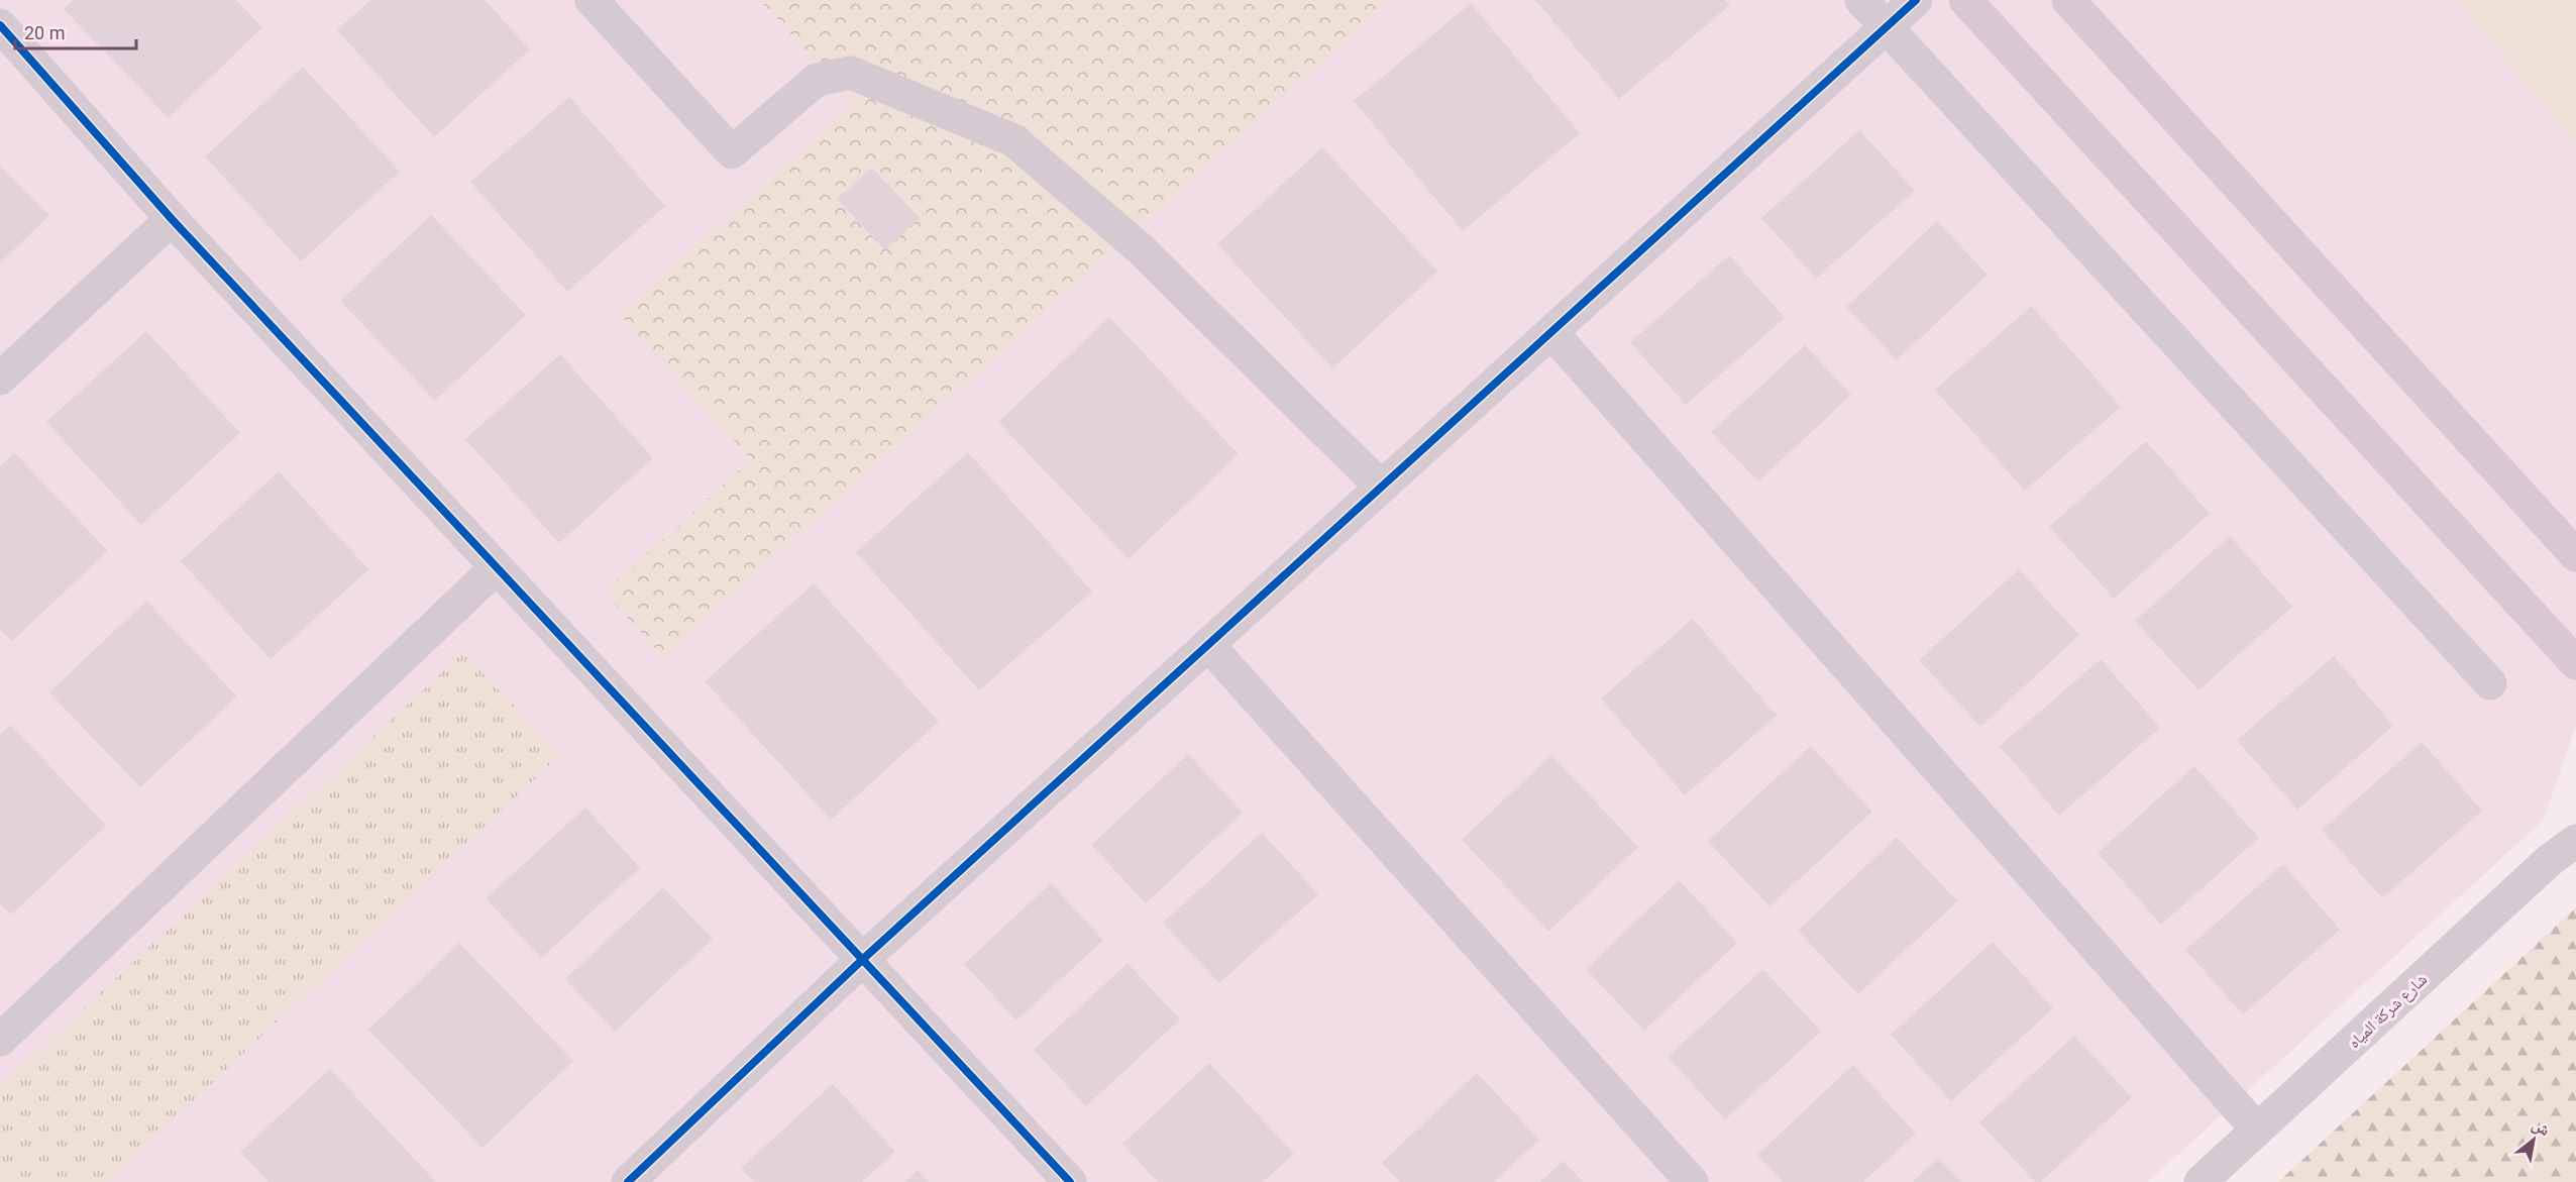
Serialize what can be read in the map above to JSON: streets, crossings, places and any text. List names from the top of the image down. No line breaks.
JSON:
{"streets":{"street":["شارع شركة المياه"]},"scale_bar":"20 m","north":"top right"}
